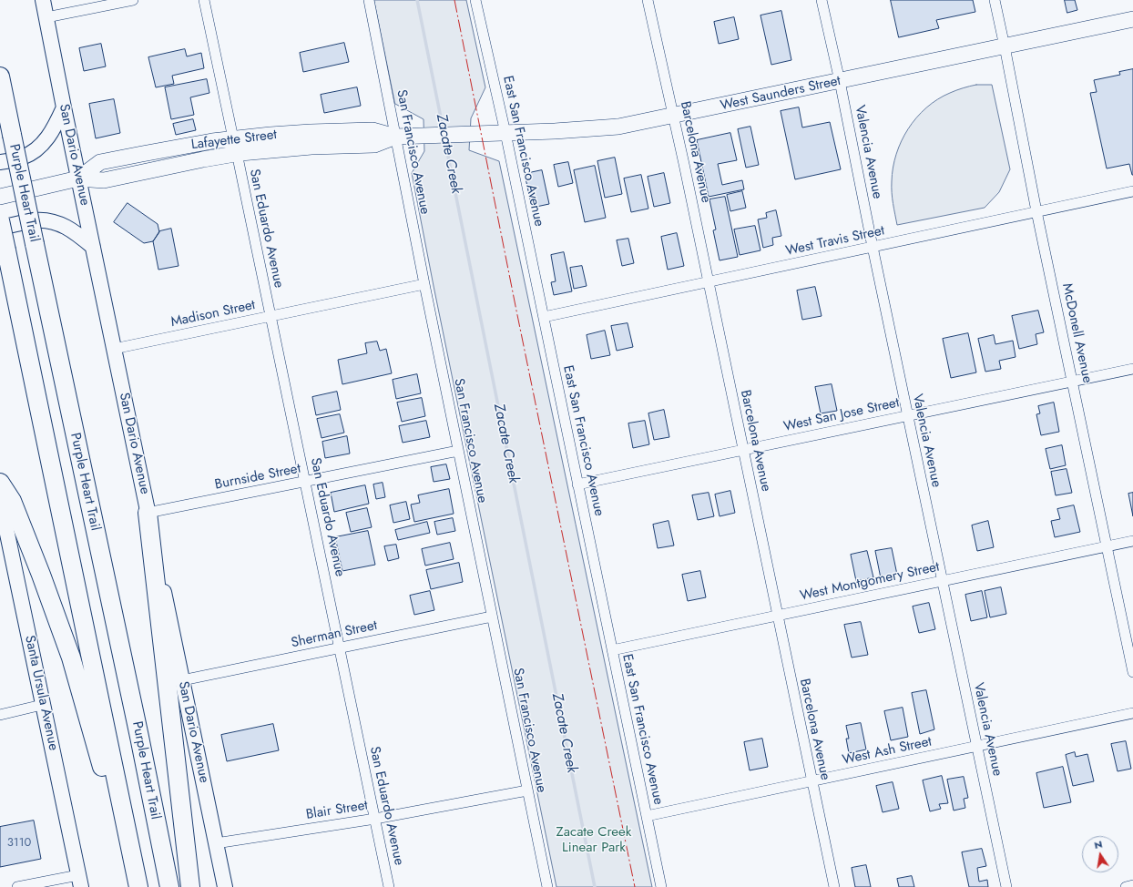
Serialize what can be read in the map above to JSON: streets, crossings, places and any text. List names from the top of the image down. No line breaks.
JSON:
{"streets":{"highway":["Purple Heart Trail"],"main road":["West Saunders Street","Lafayette Street","San Dario Avenue","Santa Ursula Avenue"],"street":["East San Francisco Avenue","San Francisco Avenue","Barcelona Avenue","Valencia Avenue","San Eduardo Avenue","West Travis Street","Madison Street","McDonell Avenue","West San Jose Street","Burnside Street","West Montgomery Street","Sherman Street","West Ash Street","Blair Street"]},"crossings":[["West Saunders Street","Lafayette Street"],["West Saunders Street","East San Francisco Avenue"],["West Saunders Street","Barcelona Avenue"],["West Saunders Street","Valencia Avenue"],["West Saunders Street","McDonell Avenue"],["Lafayette Street","San Francisco Avenue"],["Lafayette Street","San Dario Avenue"],["Lafayette Street","San Eduardo Avenue"],["East San Francisco Avenue","West Travis Street"],["East San Francisco Avenue","West San Jose Street"],["East San Francisco Avenue","West Montgomery Street"],["East San Francisco Avenue","West Ash Street"],["San Francisco Avenue","Madison Street"],["San Francisco Avenue","Burnside Street"],["San Francisco Avenue","Sherman Street"],["San Francisco Avenue","Blair Street"],["Barcelona Avenue","West Travis Street"],["Barcelona Avenue","West San Jose Street"],["Barcelona Avenue","West Montgomery Street"],["Barcelona Avenue","West Ash Street"],["Valencia Avenue","West Travis Street"],["Valencia Avenue","West San Jose Street"],["Valencia Avenue","West Montgomery Street"],["Valencia Avenue","West Ash Street"],["San Dario Avenue","Madison Street"],["San Dario Avenue","Burnside Street"],["San Dario Avenue","Sherman Street"],["San Dario Avenue","Blair Street"],["San Eduardo Avenue","Madison Street"],["San Eduardo Avenue","Burnside Street"],["San Eduardo Avenue","Sherman Street"],["San Eduardo Avenue","Blair Street"],["West Travis Street","McDonell Avenue"],["McDonell Avenue","West San Jose Street"],["McDonell Avenue","West Montgomery Street"]],"water":["Zacate Creek"],"parks":["Zacate Creek Linear Park"],"house_numbers":["3110"],"north":"top"}
